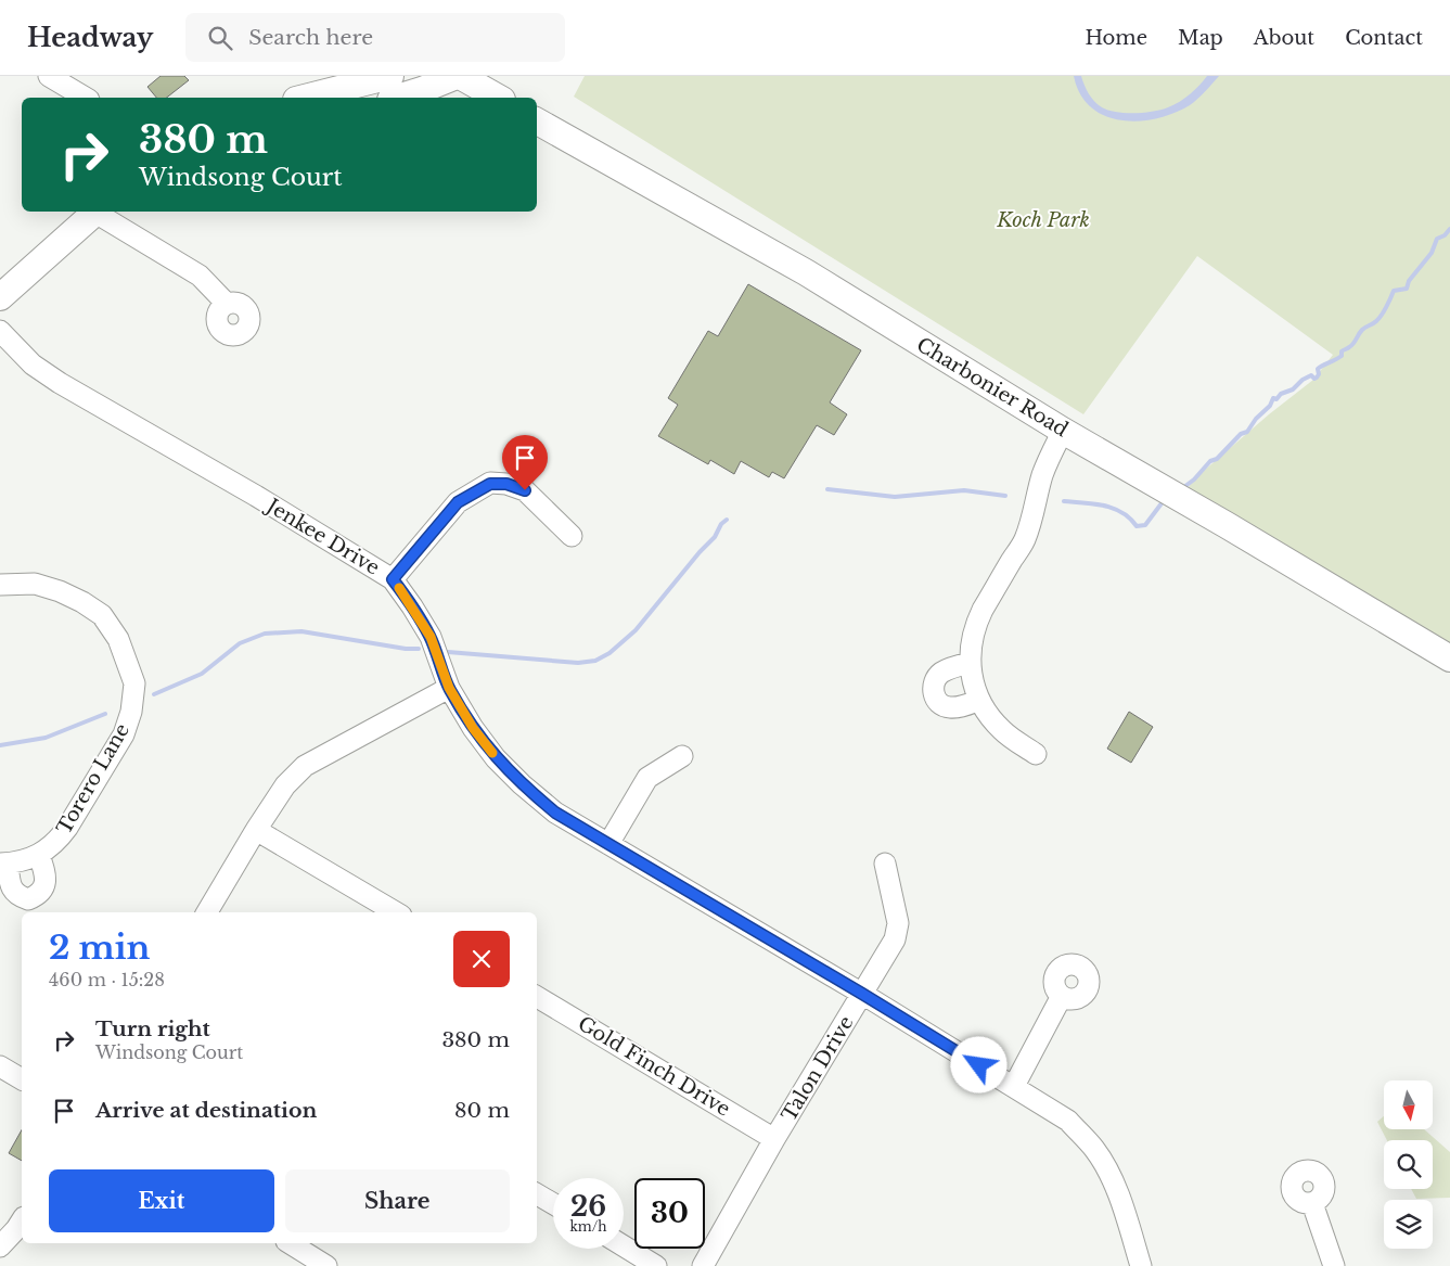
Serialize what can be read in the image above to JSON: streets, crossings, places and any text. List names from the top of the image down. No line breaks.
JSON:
{"streets":{"main road":["Charbonier Road"],"street":["Jenkee Drive","Torero Lane","Gold Finch Drive","Talon Drive"]},"crossings":[["Jenkee Drive","Talon Drive"],["Gold Finch Drive","Talon Drive"]],"parks":["Koch Park"],"north":"bottom","page":{"header":"Headway","search":"Search here","nav":["Home","Map","About","Contact"],"turn":["380 m","Windsong Court"],"heading":["2 min","460 m · 15:28"],"list":[{"name":"Turn right","note":"Windsong Court","value":"380 m"},{"name":"Arrive at destination","value":"80 m"}],"buttons":["Exit","Share"],"speed":"26 km/h","limit":"30"}}
